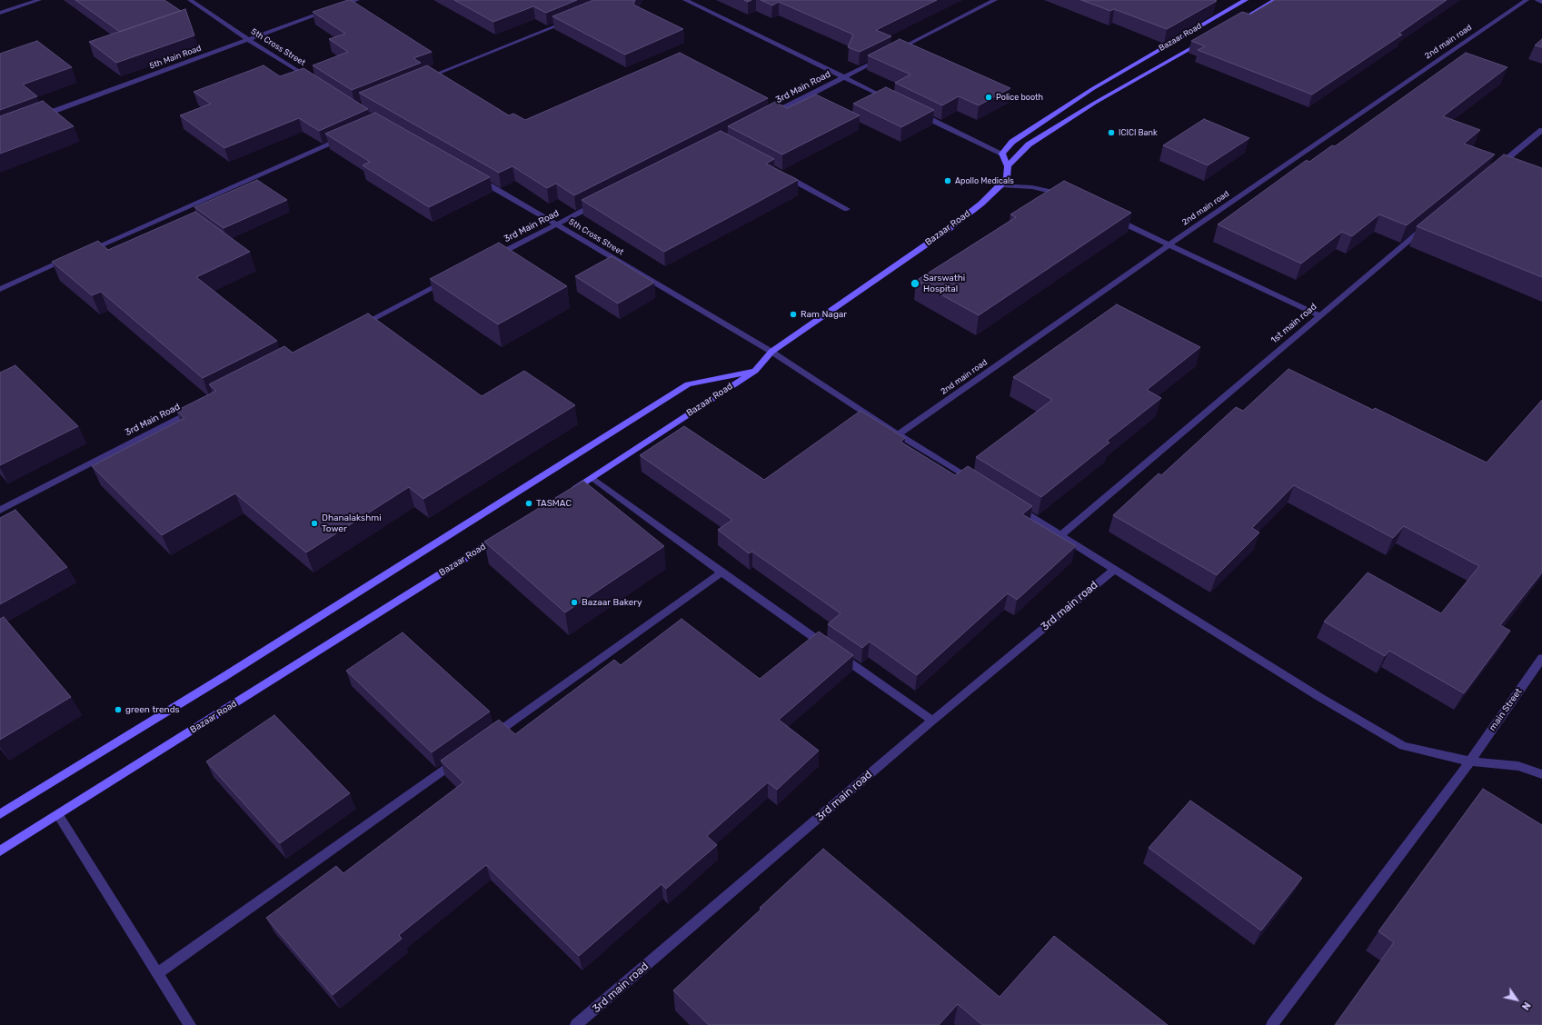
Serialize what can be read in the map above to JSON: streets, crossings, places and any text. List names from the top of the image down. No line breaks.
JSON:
{"streets":{"main road":["Bazaar Road"],"street":["2nd main road","5th Cross Street","5th Main Road","3rd Main Road","1st main road","3rd main road","main Street"]},"crossings":[["Bazaar Road","5th Cross Street"],["2nd main road","5th Cross Street"],["5th Cross Street","5th Main Road"],["5th Cross Street","3rd Main Road"]],"places":["Police booth","ICICI Bank","Apollo Medicals","Sarswathi Hospital","Ram Nagar","TASMAC","Dhanalakshmi Tower","Bazaar Bakery","green trends"],"north":"bottom right"}
